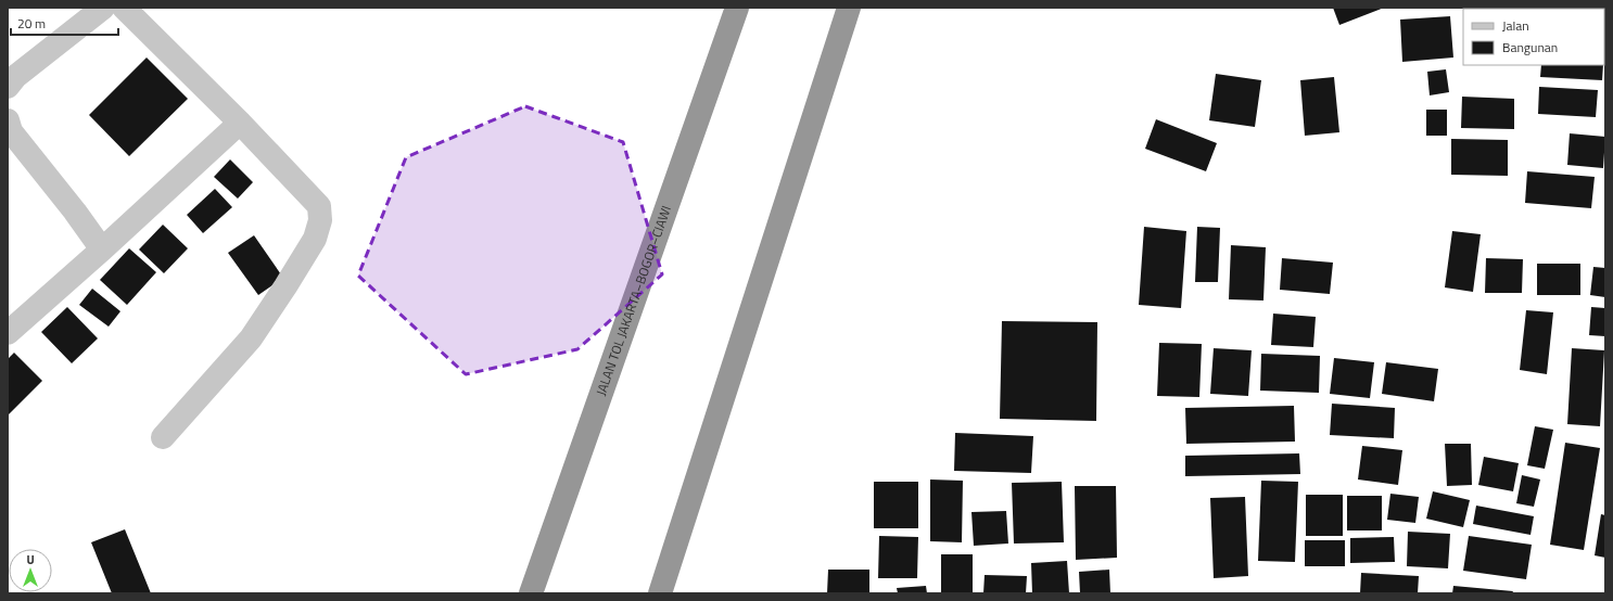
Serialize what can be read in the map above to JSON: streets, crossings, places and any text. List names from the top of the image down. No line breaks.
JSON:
{"streets":{"highway":["JALAN TOL JAKARTA–BOGOR–CIAWI"]},"legend":["Jalan","Bangunan"],"scale_bar":"20 m","north":"top"}
